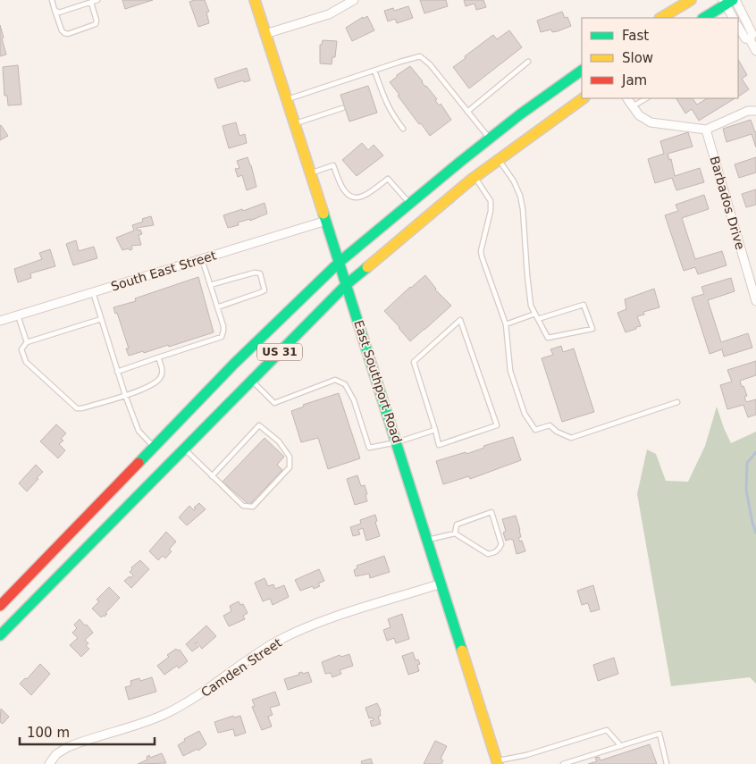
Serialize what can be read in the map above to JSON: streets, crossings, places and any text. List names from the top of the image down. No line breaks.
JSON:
{"streets":{"main road":["US 31","East Southport Road"],"street":["Barbados Drive","South East Street","Camden Street"]},"crossings":[["South East Street","East Southport Road"],["US 31","East Southport Road"],["East Southport Road","Camden Street"]],"legend":["Fast","Slow","Jam"],"scale_bar":"100 m"}
